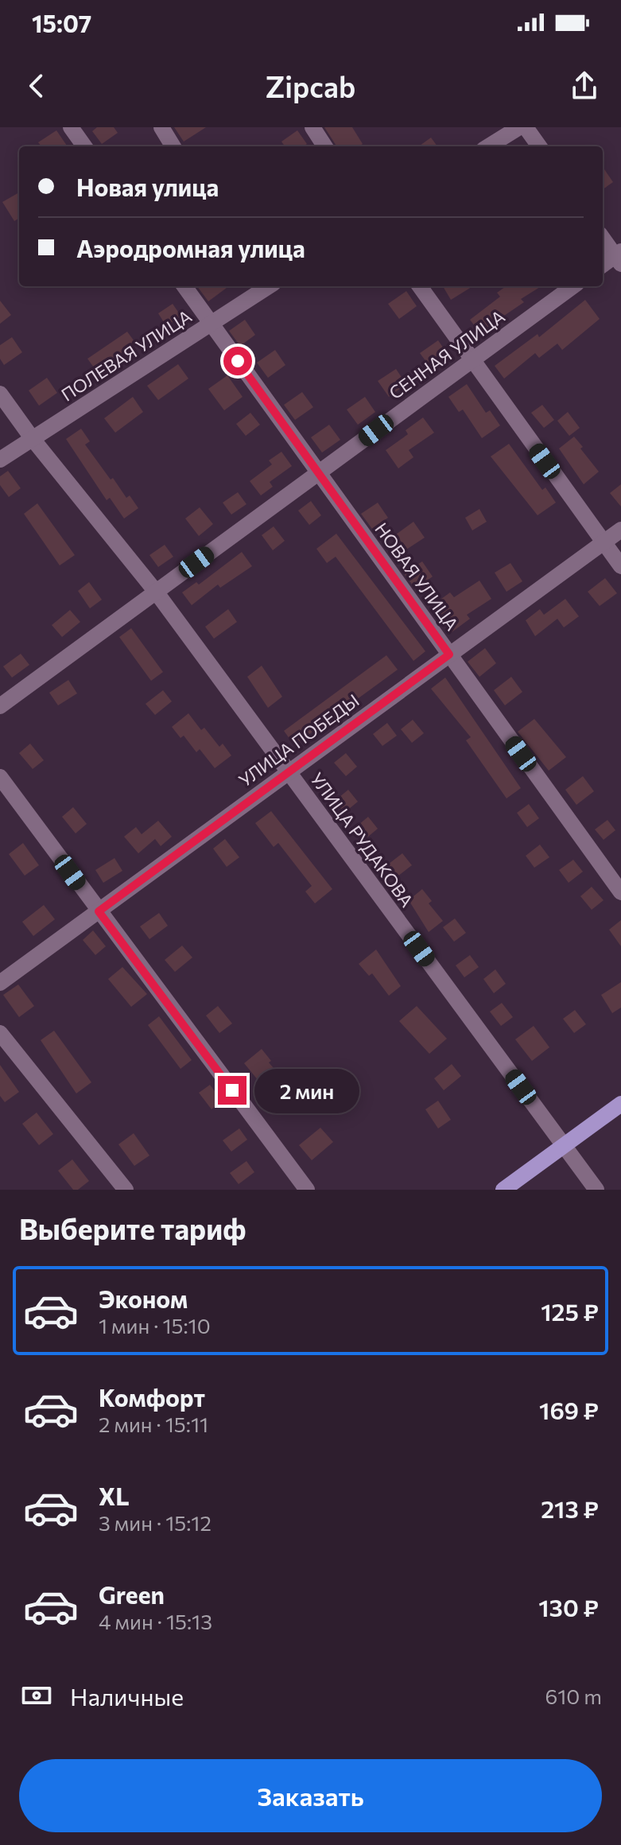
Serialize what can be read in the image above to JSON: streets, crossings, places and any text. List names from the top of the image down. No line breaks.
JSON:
{"streets":{"street":["СЕННАЯ УЛИЦА","ПОЛЕВАЯ УЛИЦА","НОВАЯ УЛИЦА","УЛИЦА ПОБЕДЫ","УЛИЦА РУДАКОВА"]},"crossings":[["СЕННАЯ УЛИЦА","НОВАЯ УЛИЦА"],["СЕННАЯ УЛИЦА","УЛИЦА РУДАКОВА"],["ПОЛЕВАЯ УЛИЦА","НОВАЯ УЛИЦА"],["ПОЛЕВАЯ УЛИЦА","УЛИЦА РУДАКОВА"],["НОВАЯ УЛИЦА","УЛИЦА ПОБЕДЫ"],["УЛИЦА ПОБЕДЫ","УЛИЦА РУДАКОВА"]],"page":{"status":"15:07","header":"Zipcab","banner":["Новая улица","Аэродромная улица"],"bubble":"2 мин","heading":"Выберите тариф","list":[{"name":"Эконом","note":"1 мин · 15:10","value":"125 ₽"},{"name":"Комфорт","note":"2 мин · 15:11","value":"169 ₽"},{"name":"XL","note":"3 мин · 15:12","value":"213 ₽"},{"name":"Green","note":"4 мин · 15:13","value":"130 ₽"}],"pay":["Наличные","610 m"],"buttons":"Заказать"}}
